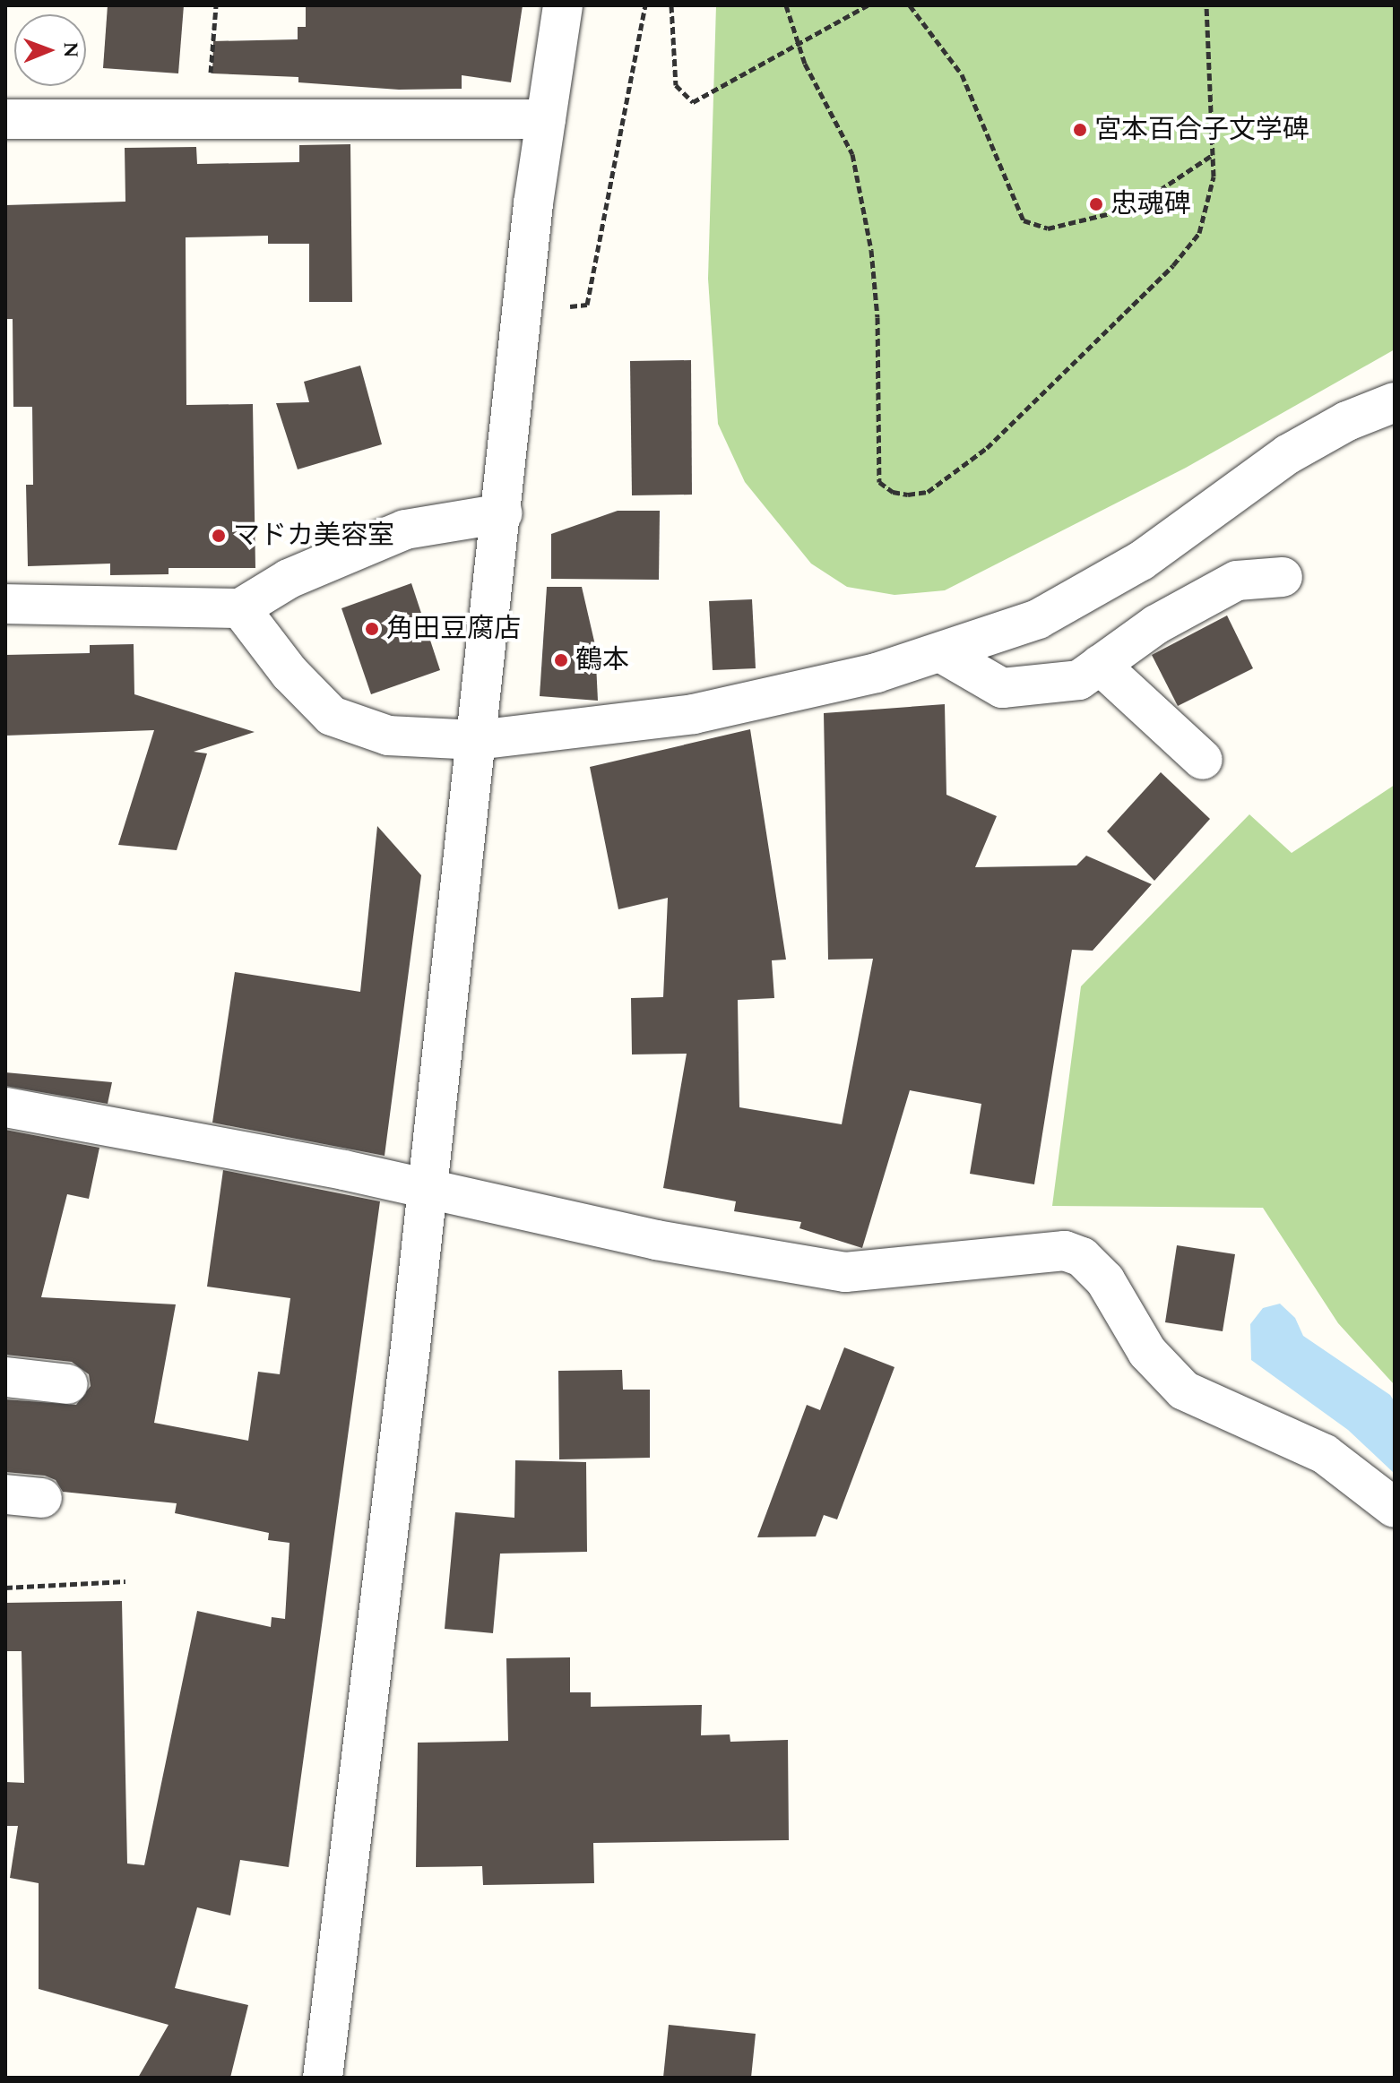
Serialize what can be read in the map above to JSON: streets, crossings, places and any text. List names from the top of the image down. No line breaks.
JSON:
{"places":["宮本百合子文学碑","忠魂碑","マドカ美容室","角田豆腐店","鶴本"],"north":"right"}
